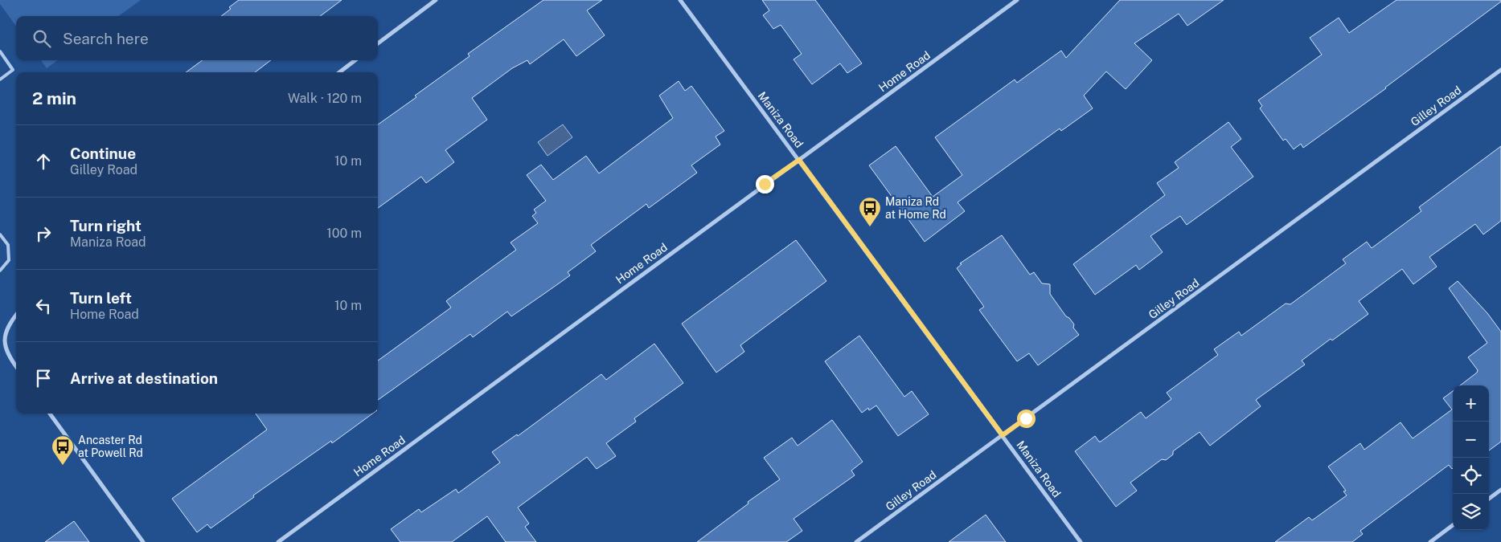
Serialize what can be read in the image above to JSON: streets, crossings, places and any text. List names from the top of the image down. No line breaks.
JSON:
{"streets":{"street":["Home Road","Gilley Road","Maniza Road"]},"crossings":[["Home Road","Maniza Road"],["Gilley Road","Maniza Road"]],"places":{"bus stop":["Maniza Rd at Home Rd","Ancaster Rd at Powell Rd"]},"page":{"search":"Search here","heading":["2 min","Walk · 120 m"],"list":[["Continue","Gilley Road","10 m"],["Turn right","Maniza Road","100 m"],["Turn left","Home Road","10 m"],"Arrive at destination"],"map_buttons":["+","−"]}}
